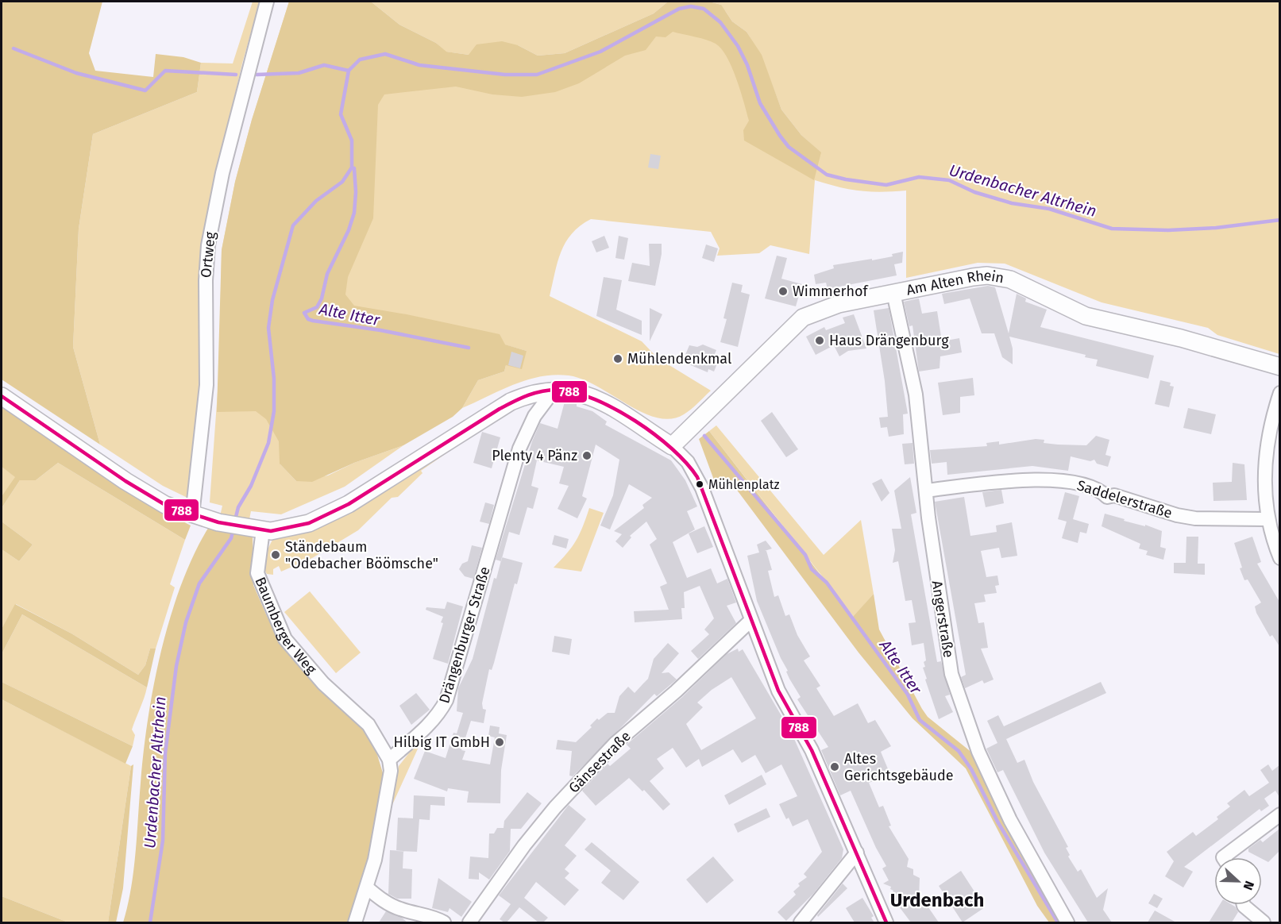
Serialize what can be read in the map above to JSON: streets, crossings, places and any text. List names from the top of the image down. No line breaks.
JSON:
{"streets":{"street":["Ortweg","Am Alten Rhein","Saddelerstraße","Angerstraße","Baumberger Weg","Drängenburger Straße","Gänsestraße"]},"crossings":[["Am Alten Rhein","Angerstraße"],["Saddelerstraße","Angerstraße"],["Baumberger Weg","Drängenburger Straße"]],"districts":["Urdenbach"],"water":["Urdenbacher Altrhein","Alte Itter"],"places":["Wimmerhof","Haus Drängenburg","Mühlendenkmal","Plenty 4 Pänz","Mühlenplatz","Ständebaum \"Odebacher Böömsche\"","Hilbig IT GmbH","Altes Gerichtsgebäude"],"lines":["transit line 788"],"north":"right"}
